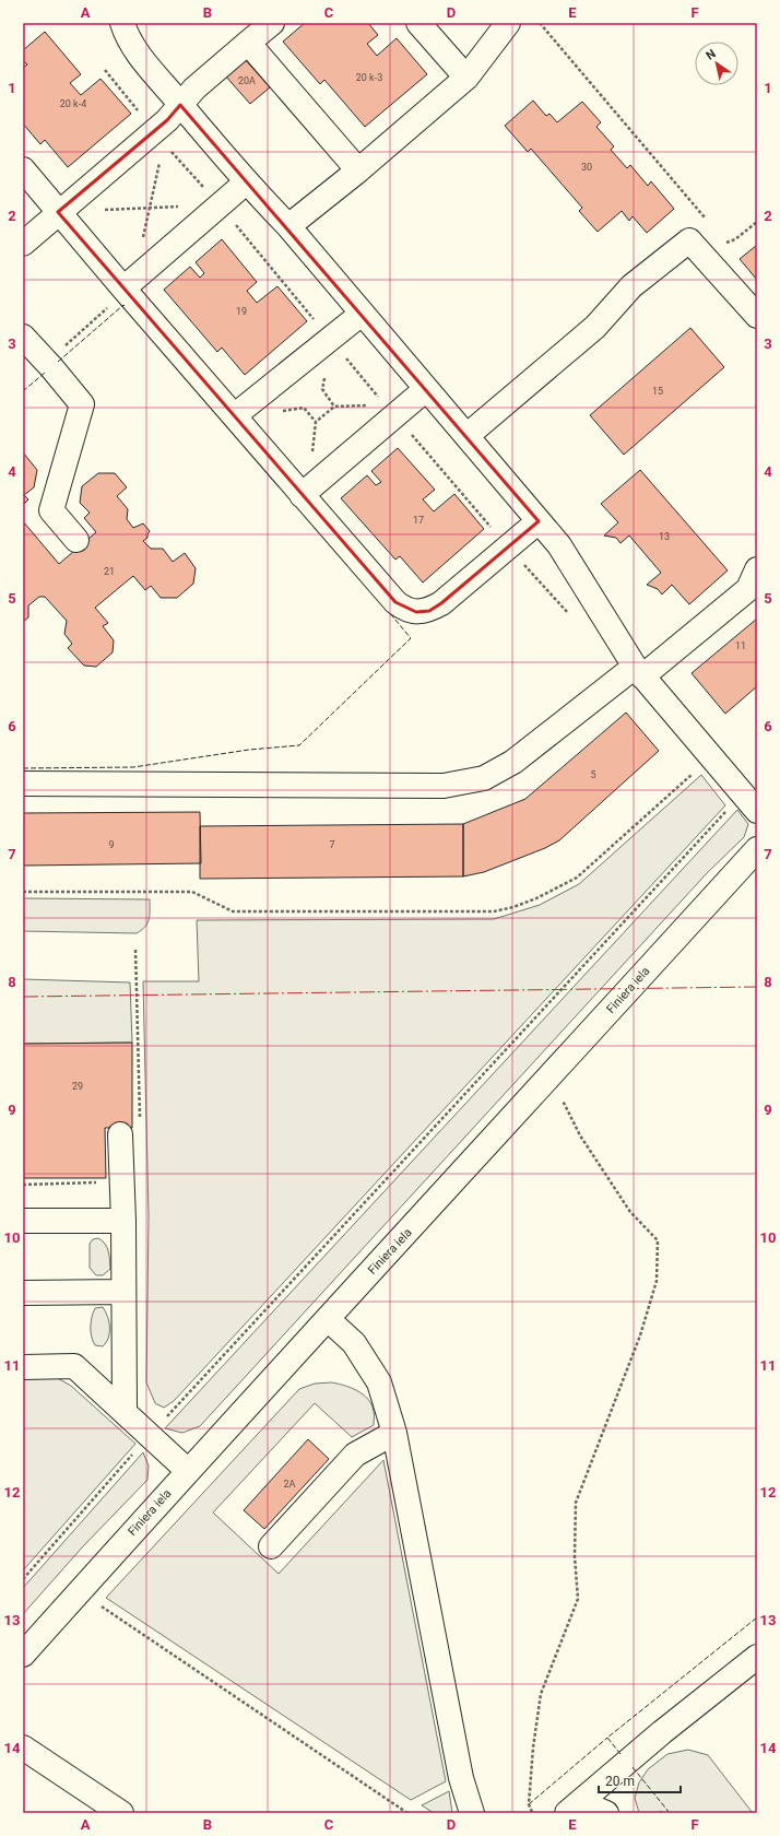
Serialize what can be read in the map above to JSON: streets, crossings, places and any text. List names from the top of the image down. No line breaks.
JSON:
{"streets":{"street":["Finiera iela"]},"house_numbers":["20 k-3","20A","20 k-4","30","19","15","17","13","21","11","5","9","7","29","2A"],"scale_bar":"20 m","north":"top left","grid":{"columns":["A","B","C","D","E","F"],"rows":["1","2","3","4","5","6","7","8","9","10","11","12","13","14"]}}
